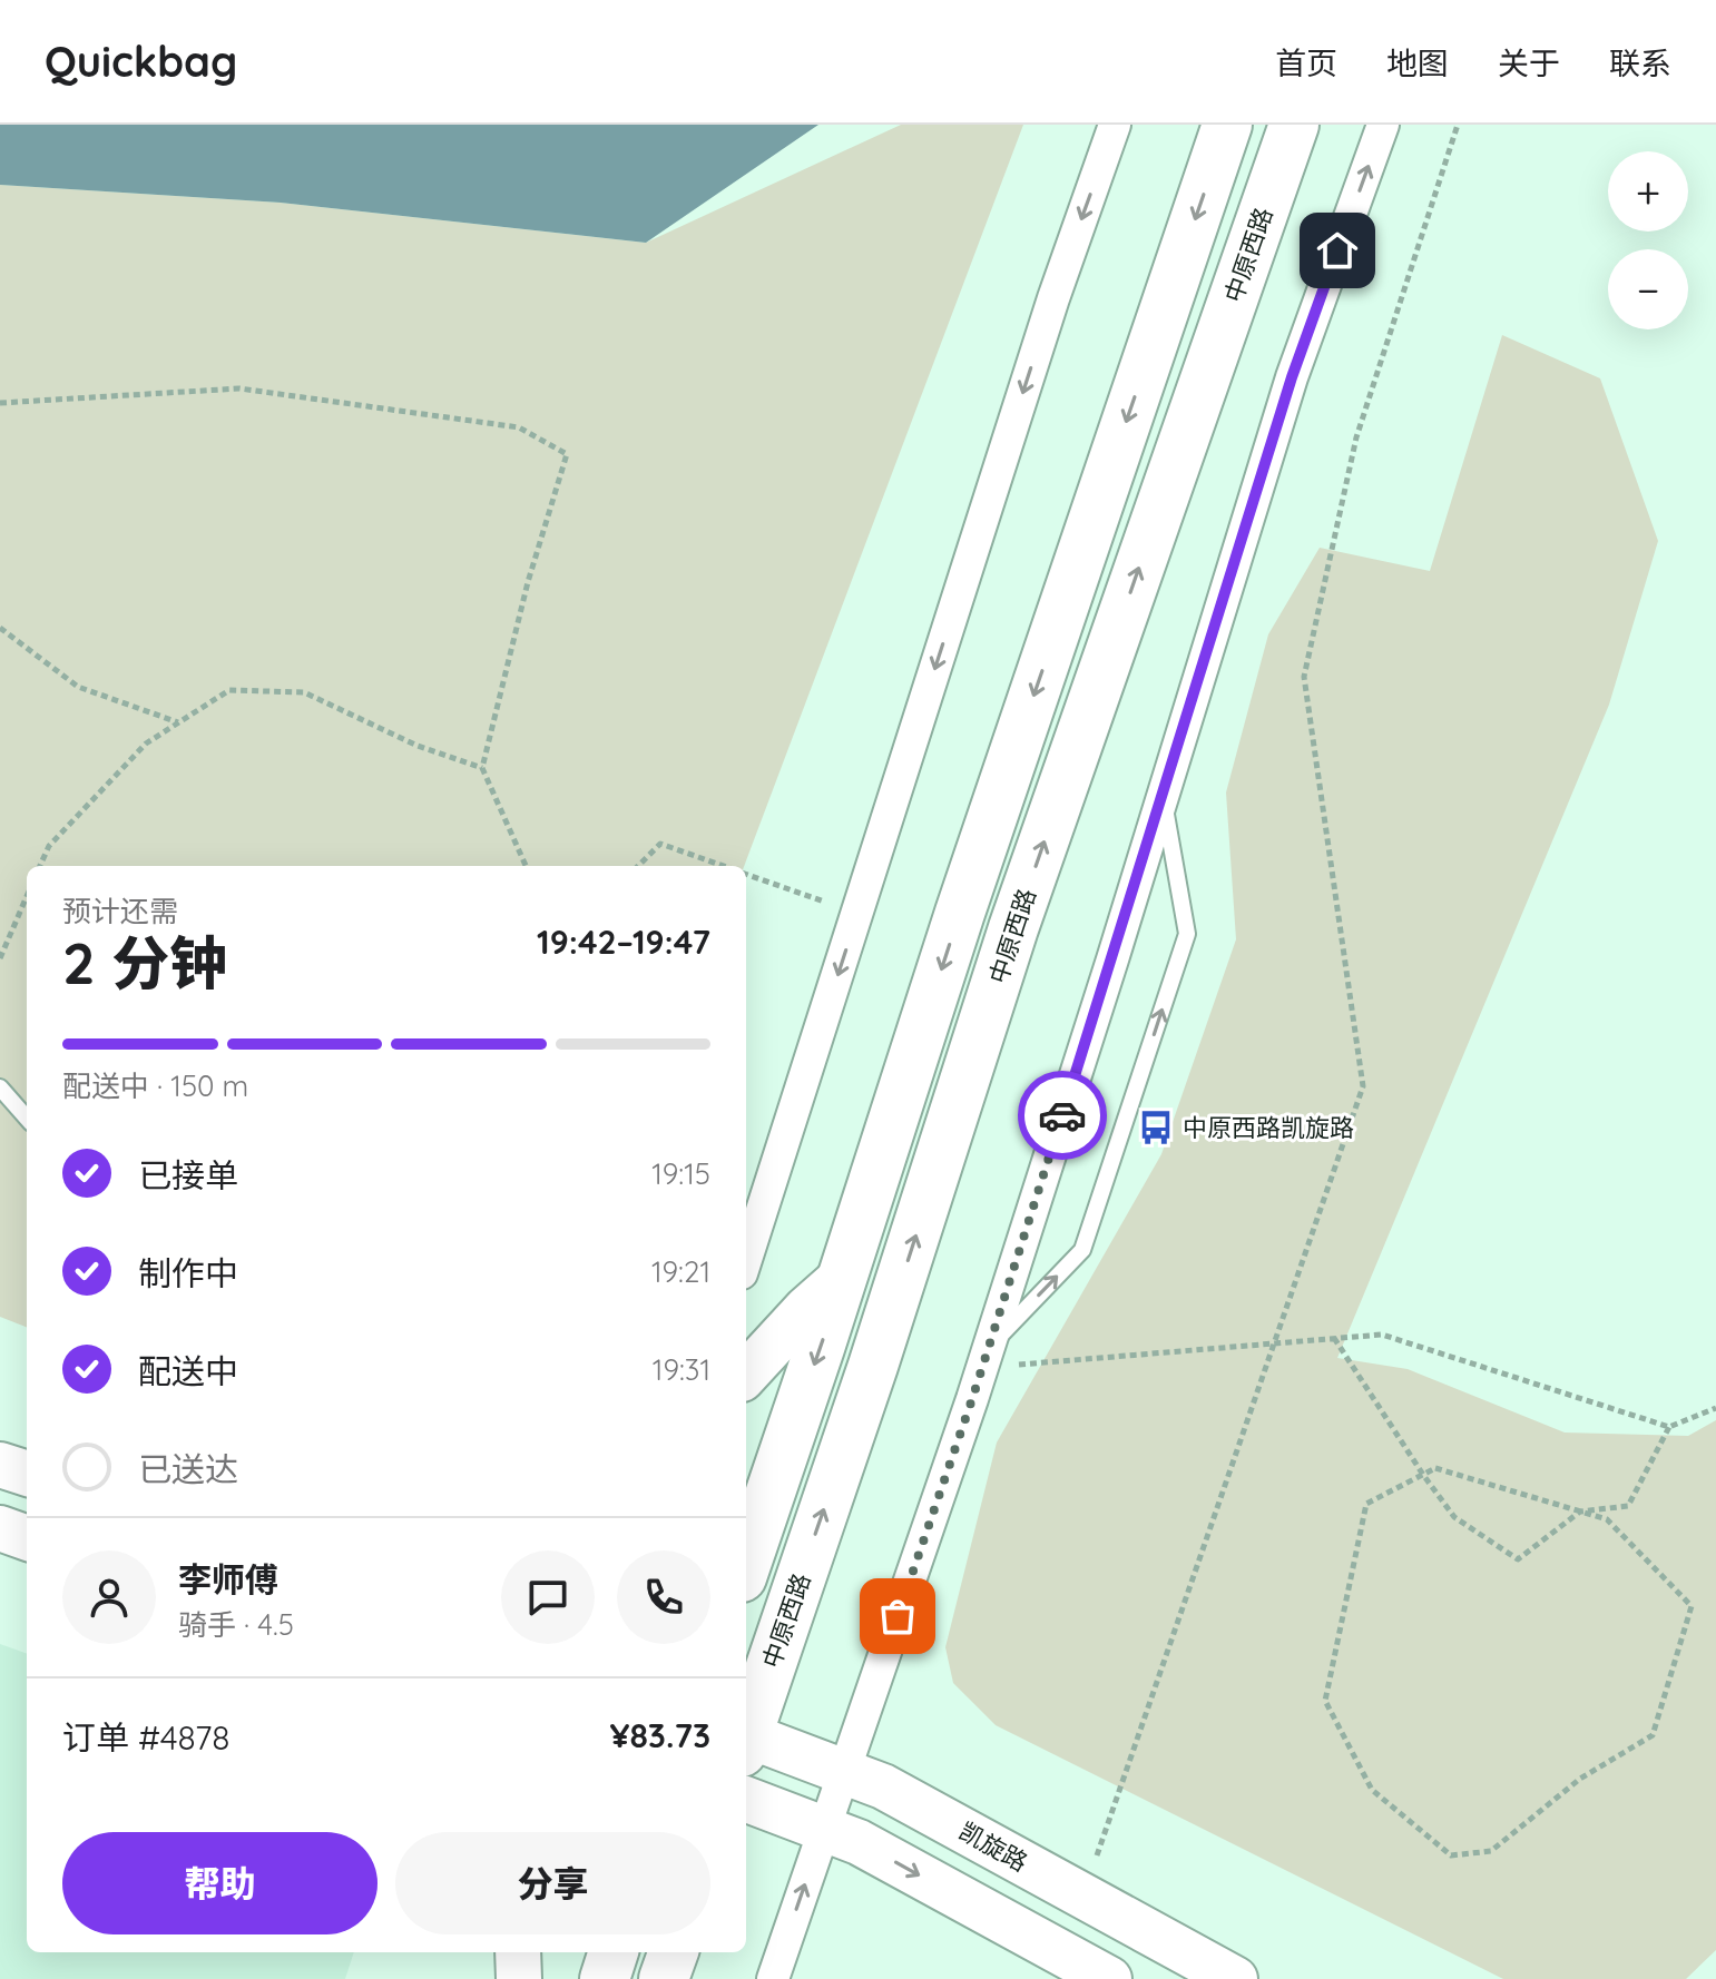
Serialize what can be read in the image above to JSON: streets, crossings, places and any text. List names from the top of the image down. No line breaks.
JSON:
{"streets":{"main road":["中原西路","凯旋路"]},"places":{"bus stop":["中原西路凯旋路"]},"page":{"header":"Quickbag","nav":["首页","地图","关于","联系"],"map_buttons":["+","−"],"heading":["2 分钟","预计还需","19:42–19:47"],"panel":["李师傅","骑手 · 4.5","订单 #4878","¥83.73"],"bar":"配送中 · 150 m","list":[["已接单","19:15"],["制作中","19:21"],["配送中","19:31"],"已送达"],"buttons":["帮助","分享"]}}
